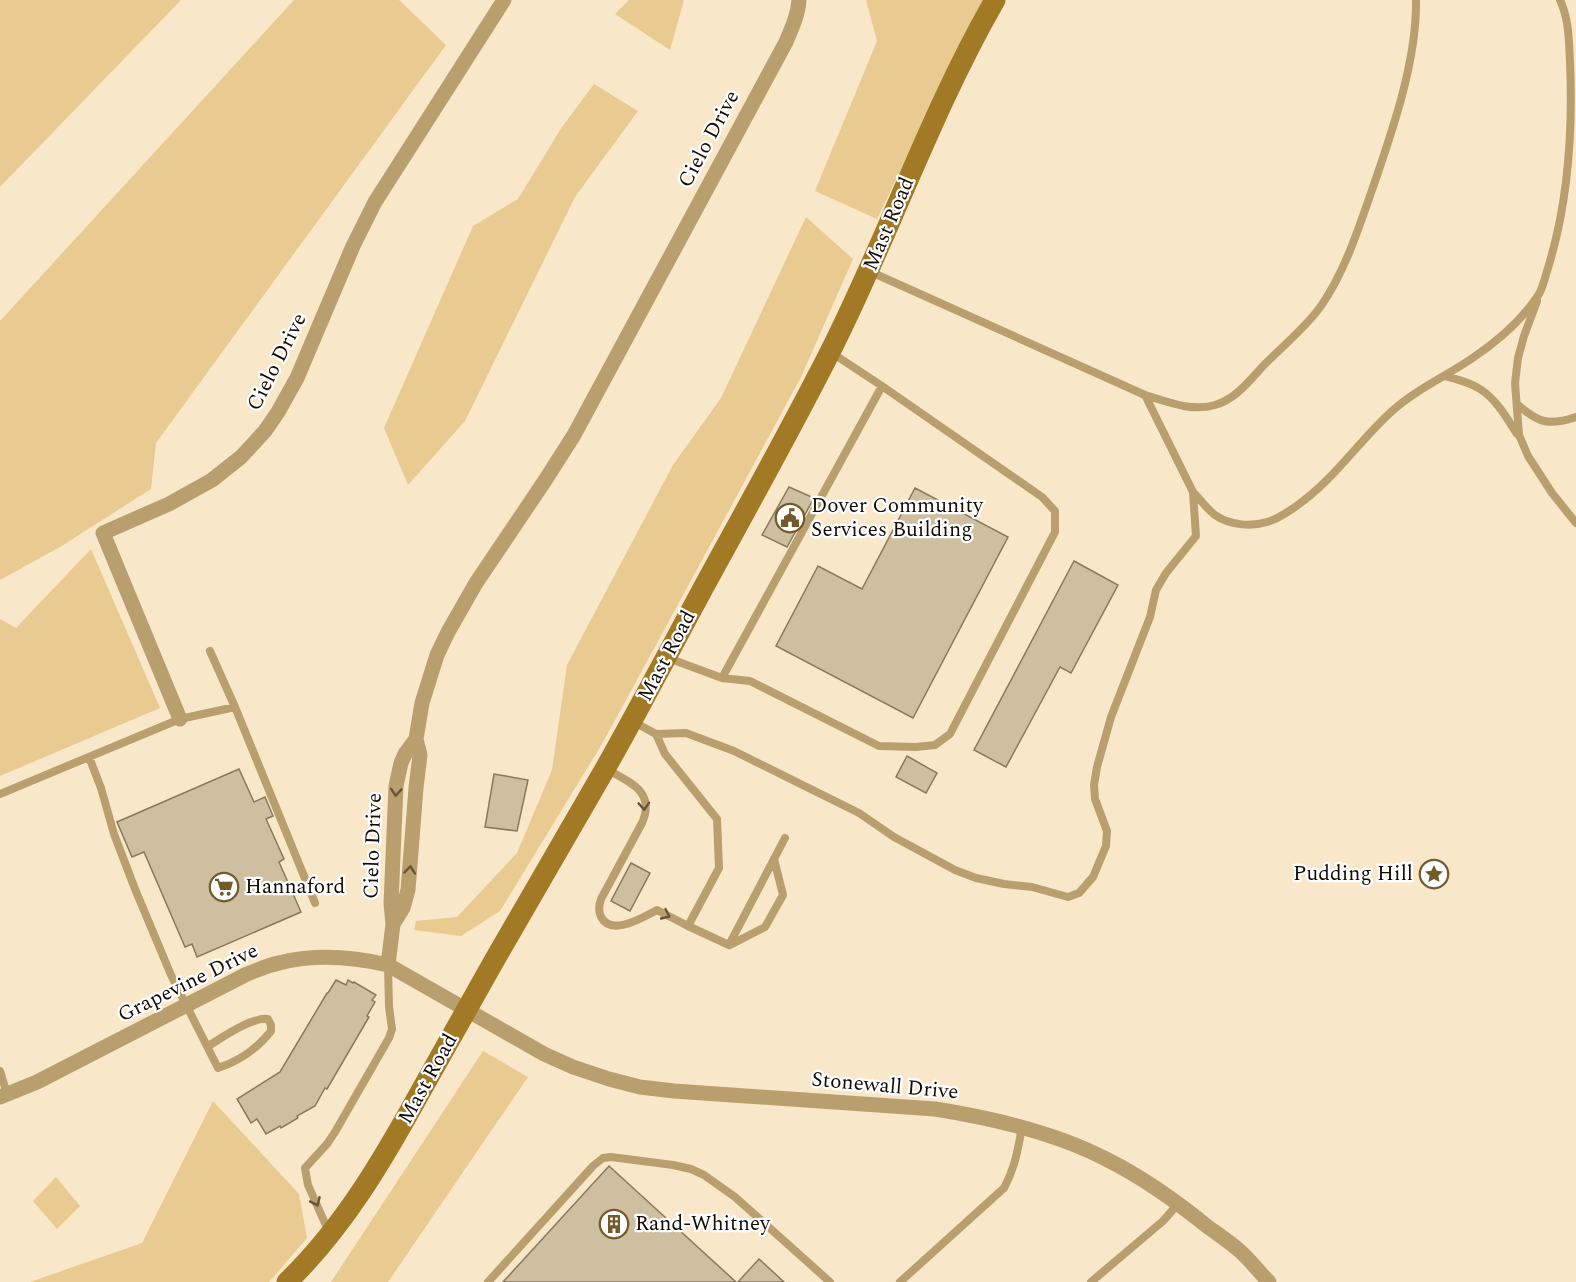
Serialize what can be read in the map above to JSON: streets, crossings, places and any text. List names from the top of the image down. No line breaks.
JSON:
{"streets":{"street":["Cielo Drive","Mast Road","Grapevine Drive","Stonewall Drive"]},"crossings":[["Cielo Drive","Grapevine Drive"],["Mast Road","Grapevine Drive"],["Mast Road","Stonewall Drive"],["Grapevine Drive","Stonewall Drive"]],"places":{"public building":["Dover Community Services Building"],"place":["Pudding Hill"],"supermarket":["Hannaford"],"building":["Rand-Whitney"]}}
